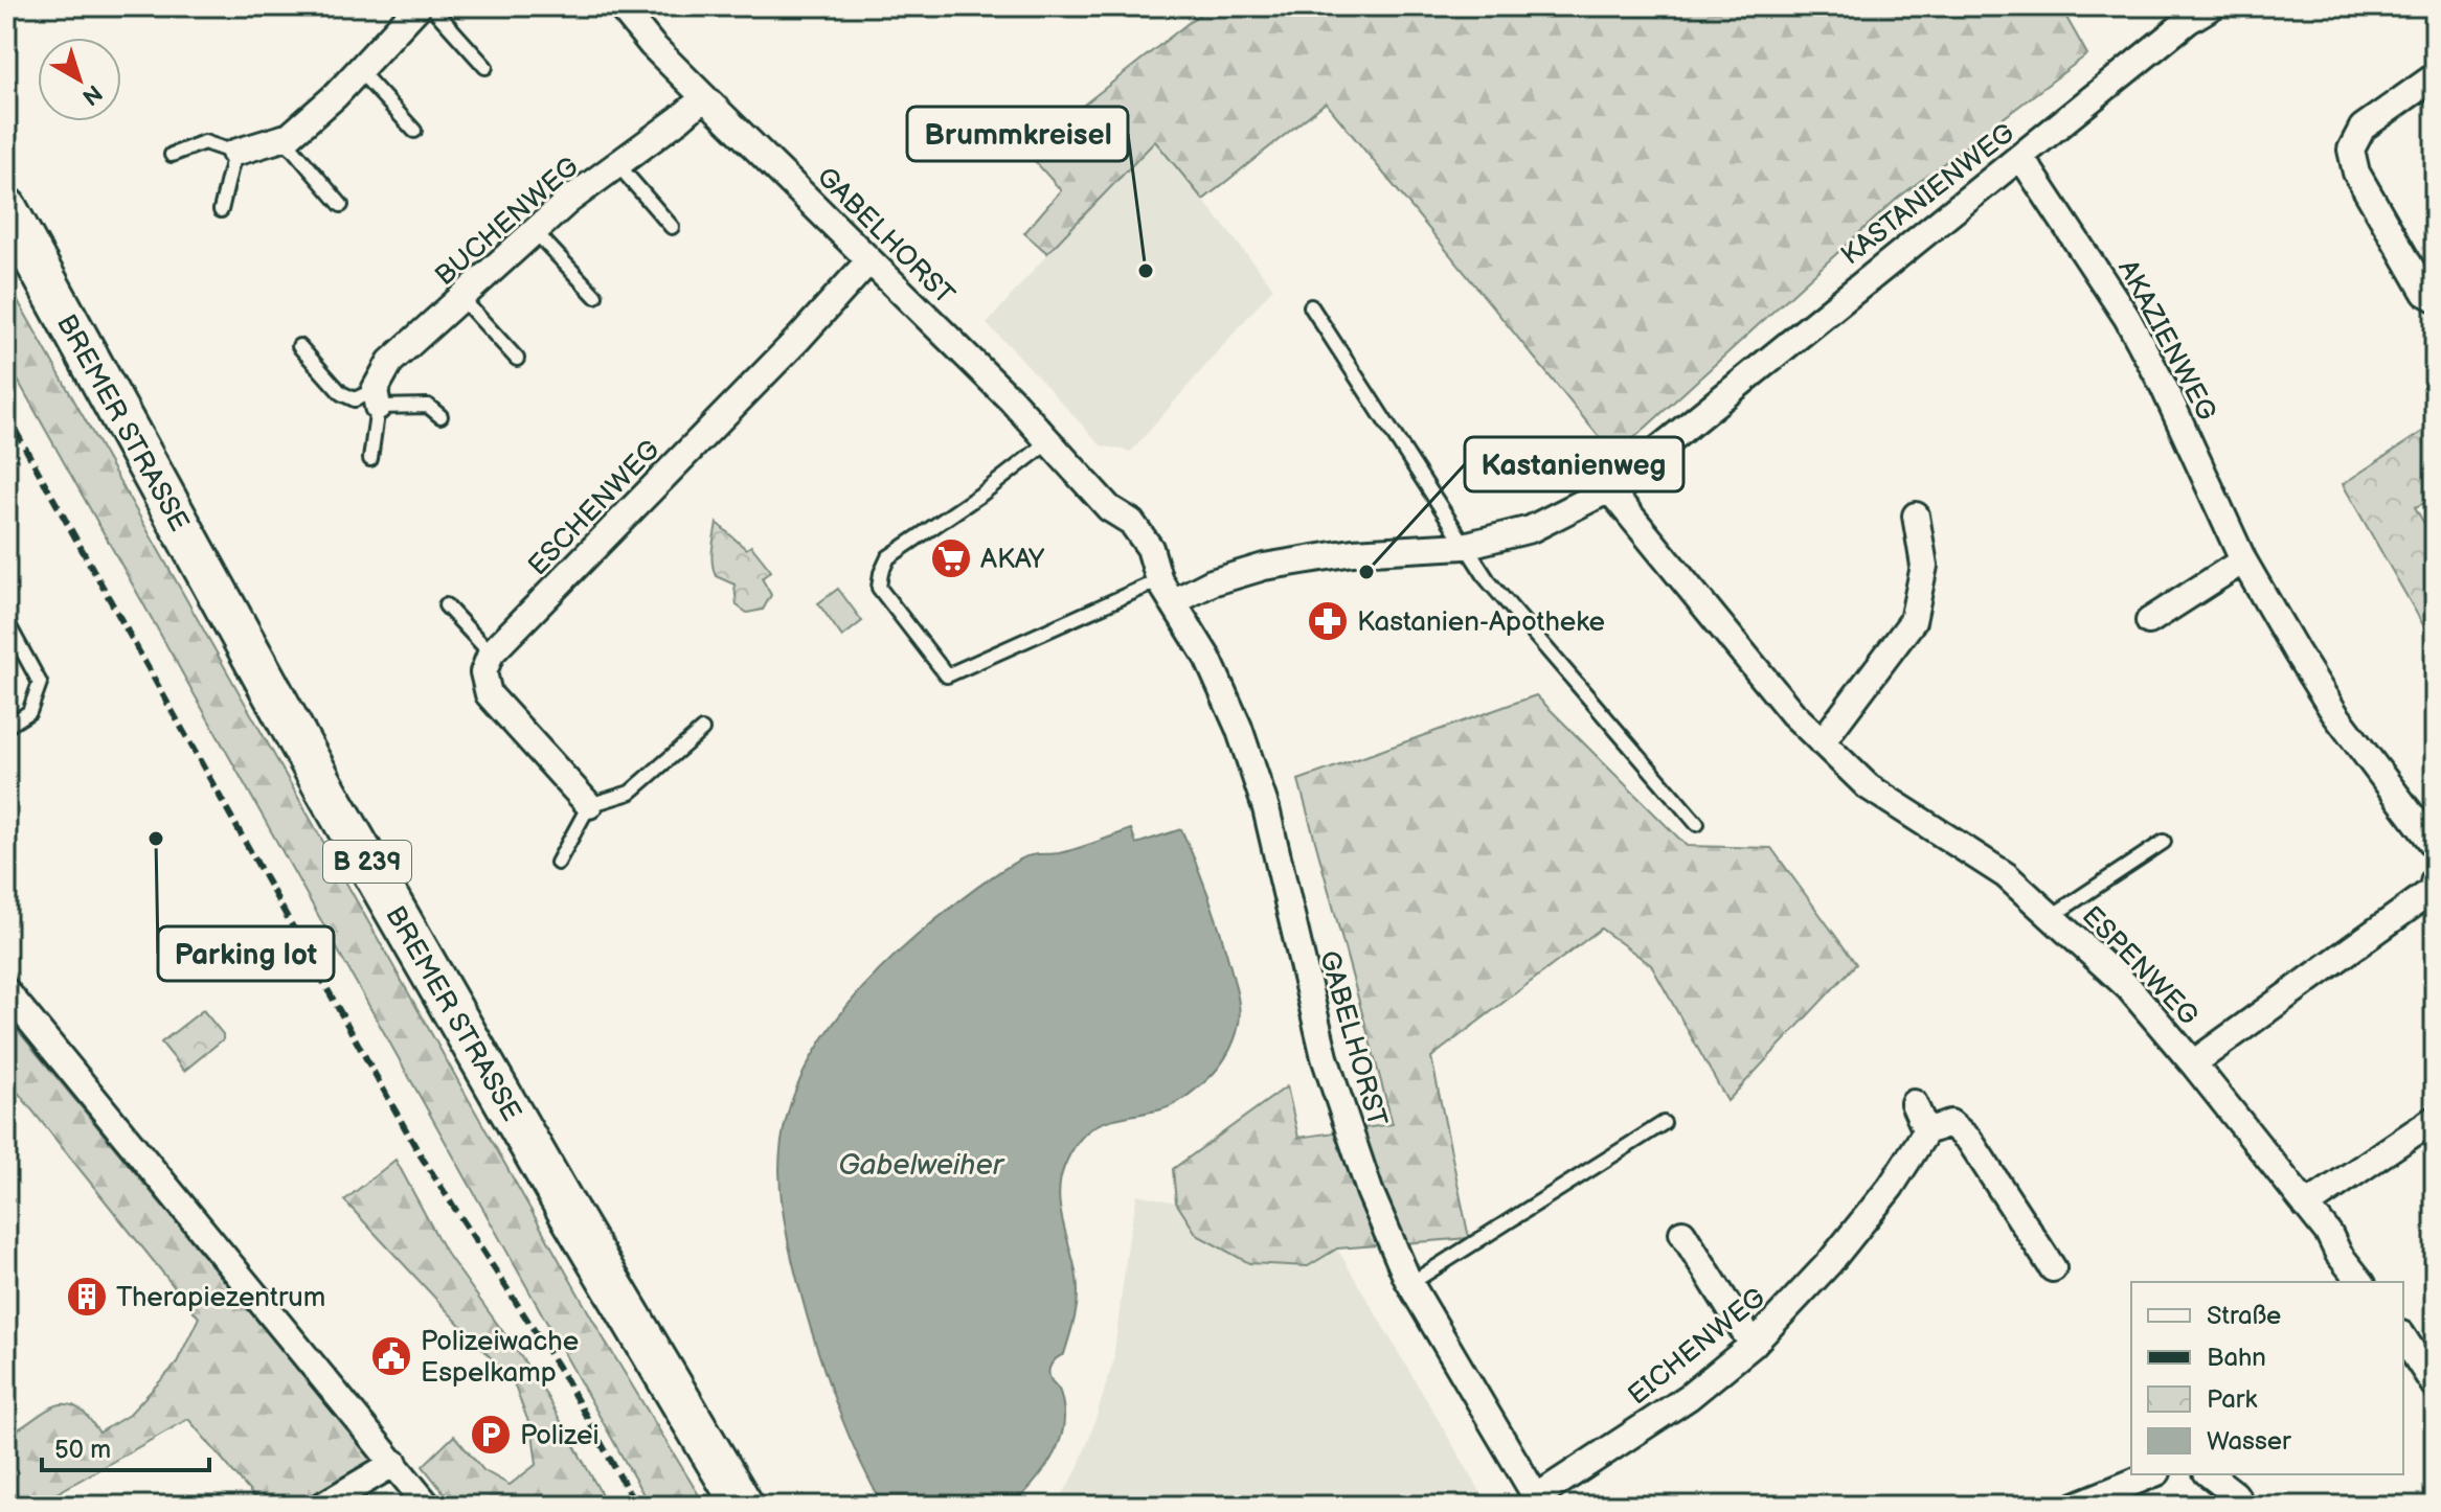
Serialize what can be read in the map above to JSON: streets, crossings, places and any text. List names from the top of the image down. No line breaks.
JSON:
{"streets":{"main road":["BREMER STRASSE","B 239"],"street":["KASTANIENWEG","BUCHENWEG","GABELHORST","AKAZIENWEG","ESCHENWEG","ESPENWEG","EICHENWEG"]},"crossings":[["KASTANIENWEG","GABELHORST"],["KASTANIENWEG","AKAZIENWEG"],["KASTANIENWEG","ESPENWEG"],["BUCHENWEG","GABELHORST"],["GABELHORST","ESCHENWEG"],["GABELHORST","EICHENWEG"]],"water":["Gabelweiher"],"places":{"other":["Brummkreisel","Kastanienweg","Parking lot"],"supermarket":["AKAY"],"pharmacy":["Kastanien-Apotheke"],"building":["Therapiezentrum"],"public building":["Polizeiwache Espelkamp"],"parking":["Polizei"]},"legend":["Straße","Bahn","Park","Wasser"],"scale_bar":"50 m","north":"bottom right"}
